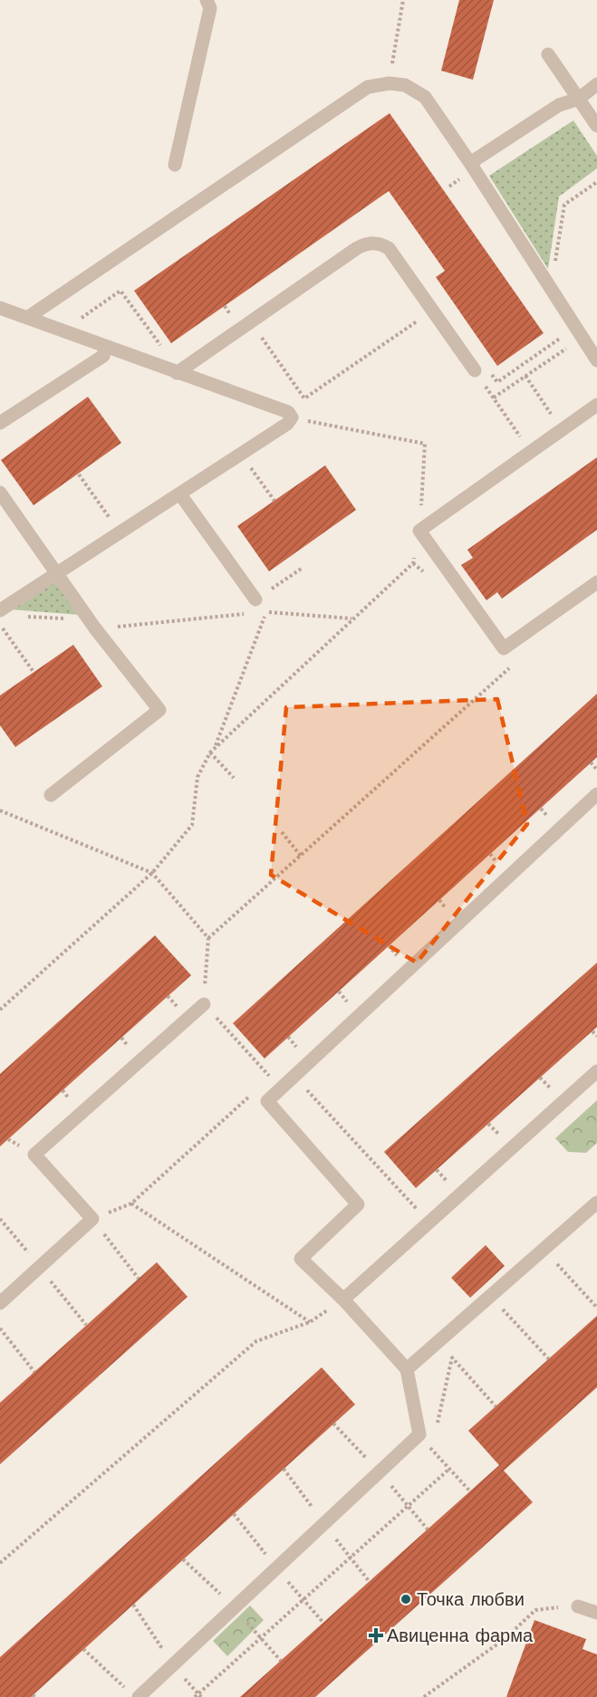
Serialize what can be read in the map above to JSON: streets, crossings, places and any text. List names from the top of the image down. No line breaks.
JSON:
{"places":{"other":["Точка любви"],"health":["Авиценна фарма"]}}
